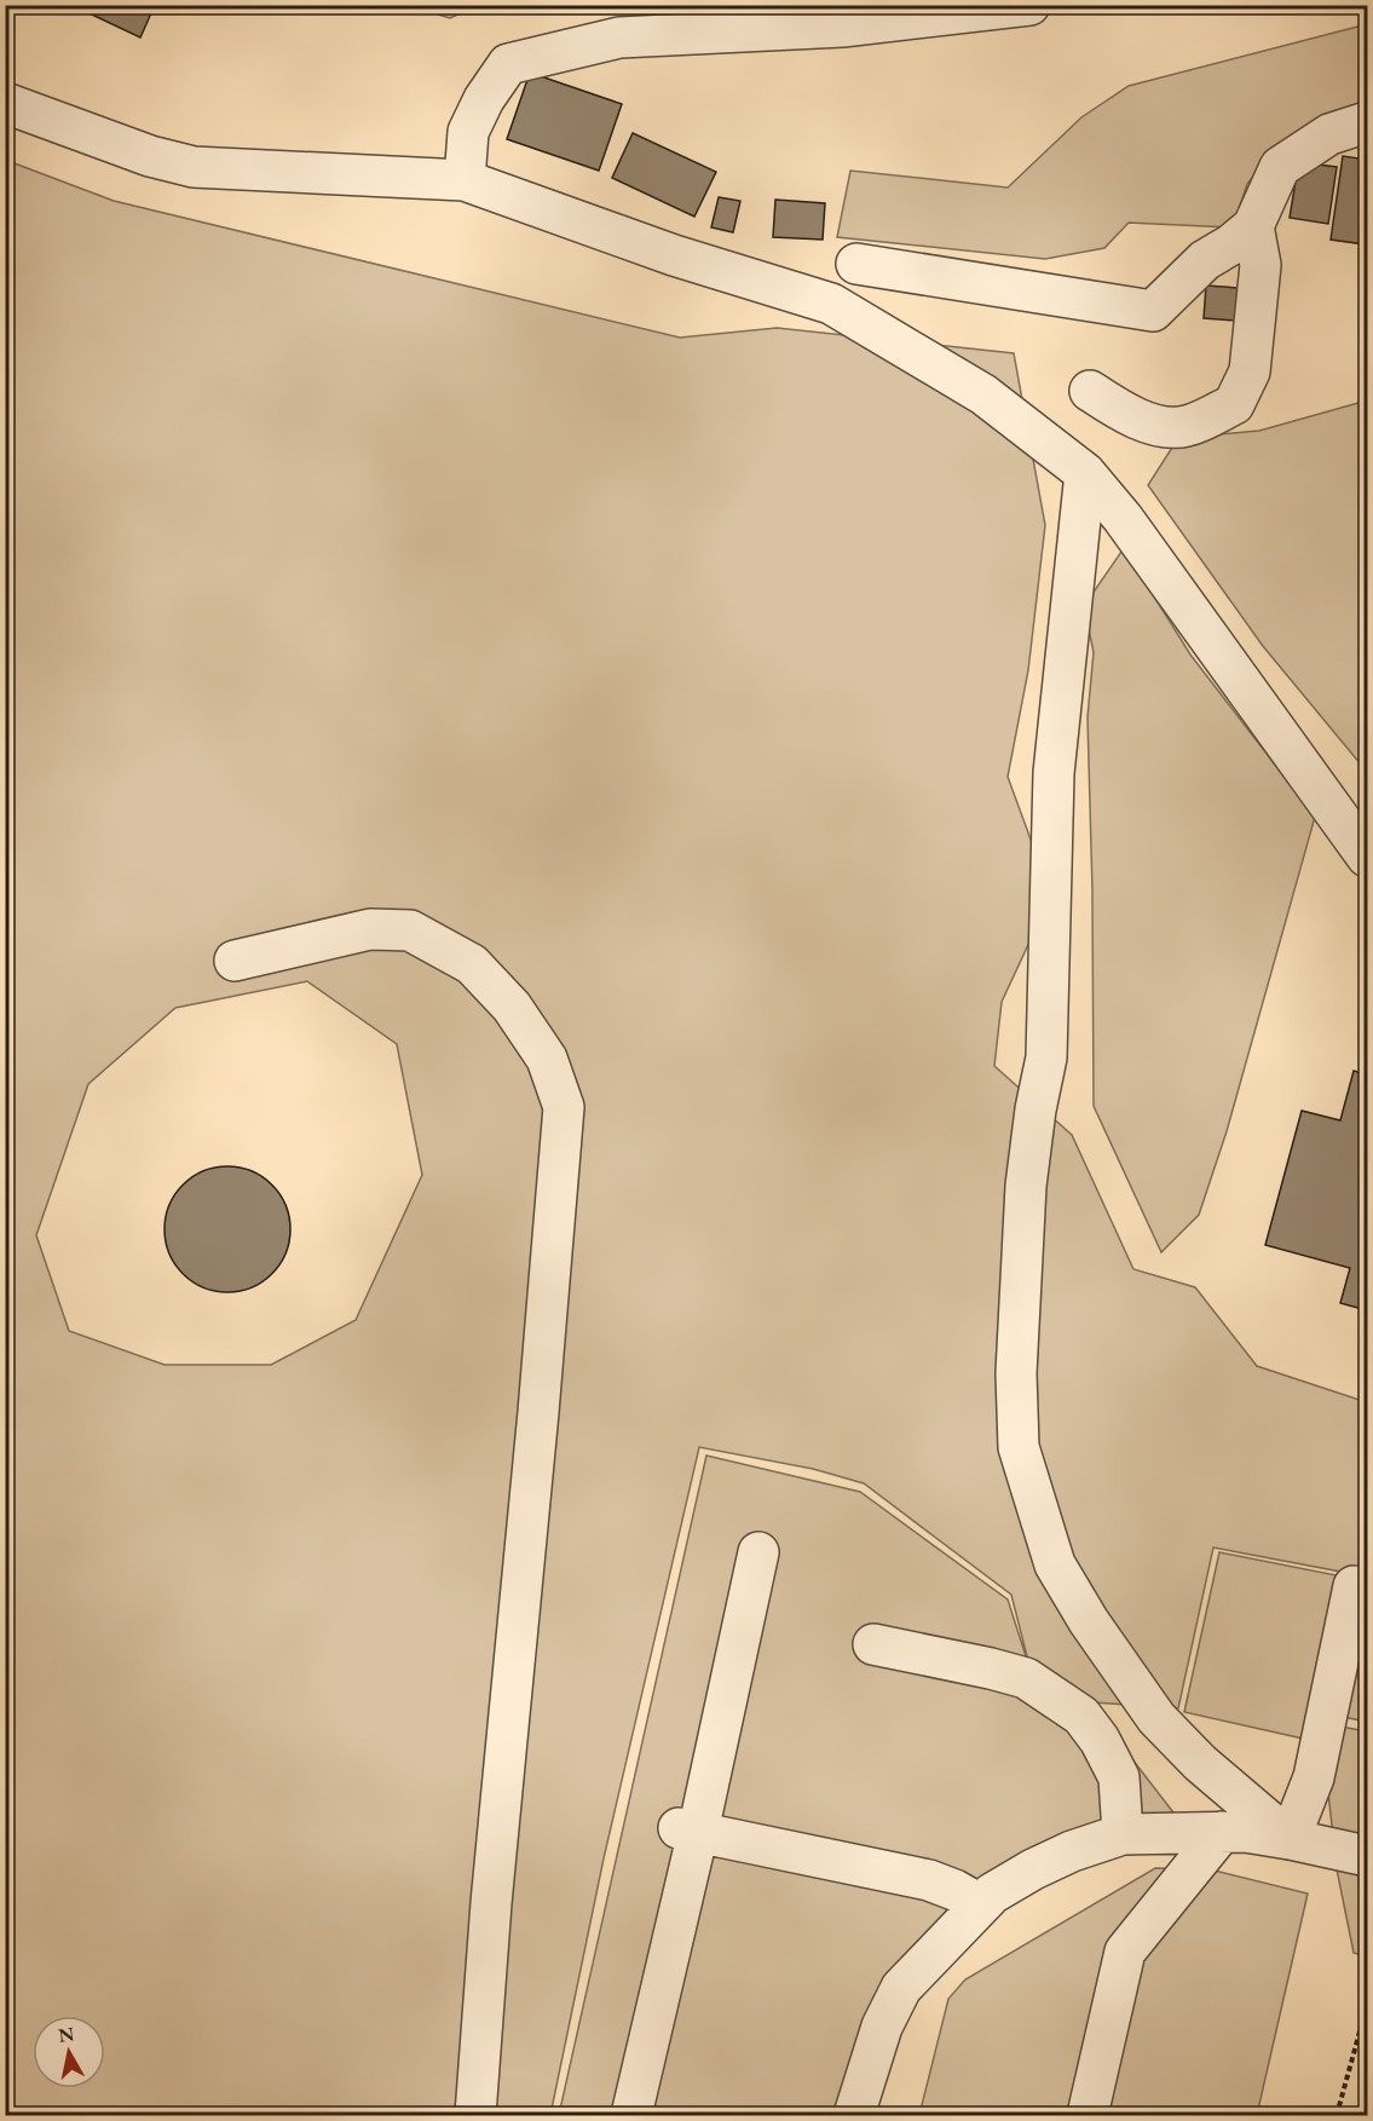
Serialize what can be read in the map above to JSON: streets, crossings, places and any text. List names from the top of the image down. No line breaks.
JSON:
{"north":"top"}
